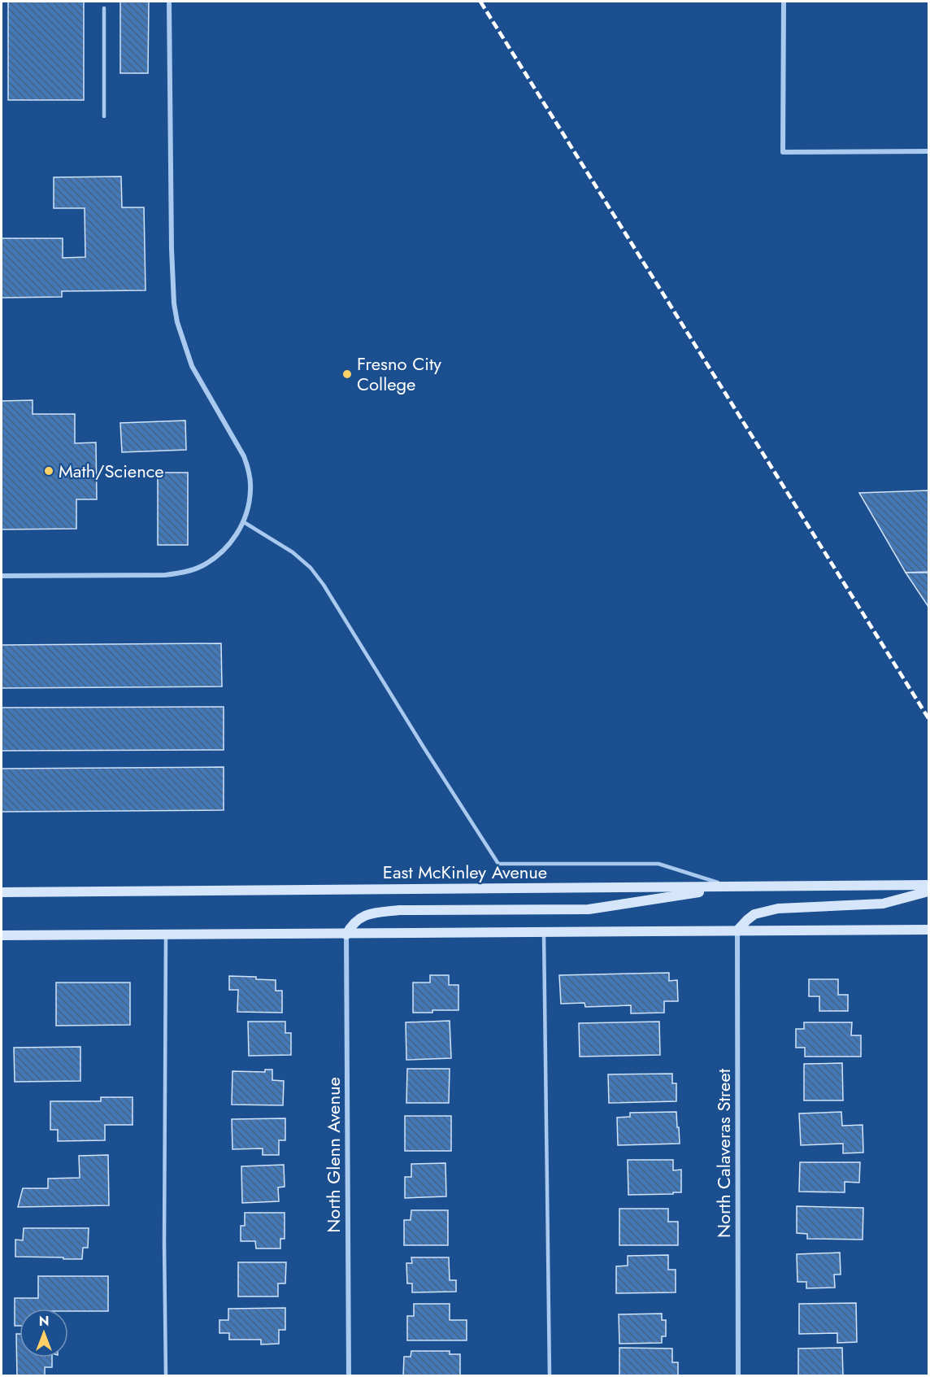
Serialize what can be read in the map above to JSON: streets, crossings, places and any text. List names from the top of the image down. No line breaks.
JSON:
{"streets":{"main road":["East McKinley Avenue"],"street":["North Calaveras Street","North Glenn Avenue"]},"places":["Fresno City College","Math/Science"],"north":"top"}
